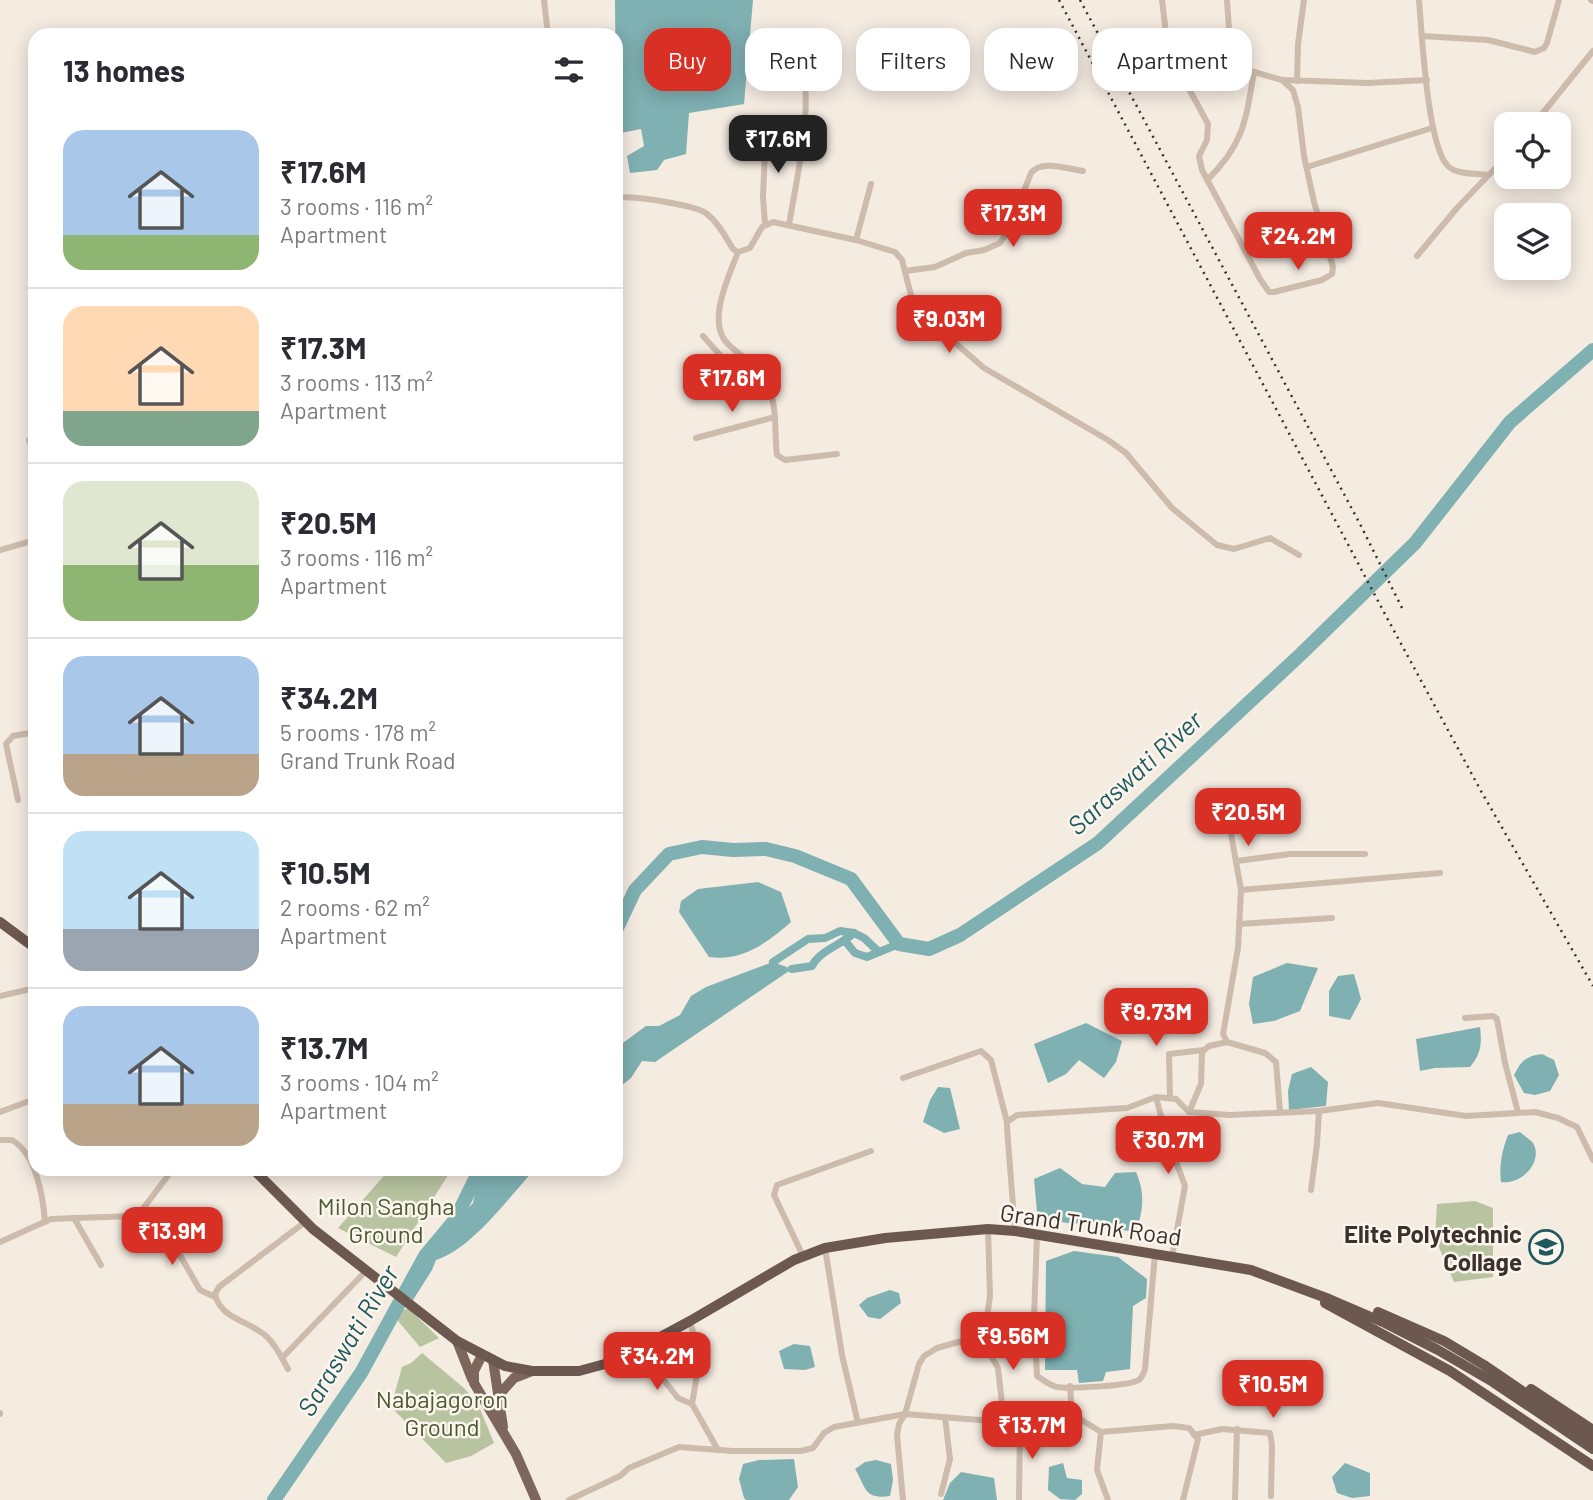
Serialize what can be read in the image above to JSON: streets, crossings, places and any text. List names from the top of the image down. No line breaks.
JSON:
{"streets":{"highway":["Grand Trunk Road"]},"water":["Saraswati River"],"parks":["Milon Sangha Ground","Nabajagoron Ground"],"places":{"school or university":["Elite Polytechnic Collage"]},"page":{"chip":["Buy","Rent","Filters","New","Apartment"],"heading":"13 homes","list":[{"name":"₹17.6M","note":"3 rooms · 116 m² · Apartment"},{"name":"₹17.3M","note":"3 rooms · 113 m² · Apartment"},{"name":"₹20.5M","note":"3 rooms · 116 m² · Apartment"},{"name":"₹34.2M","note":"5 rooms · 178 m² · Grand Trunk Road"},{"name":"₹10.5M","note":"2 rooms · 62 m² · Apartment"},{"name":"₹13.7M","note":"3 rooms · 104 m² · Apartment"}],"price":["₹17.6M","₹17.3M","₹24.2M","₹9.03M","₹17.6M","₹20.5M","₹9.73M","₹30.7M","₹13.9M","₹9.56M","₹34.2M","₹10.5M","₹13.7M"]}}
